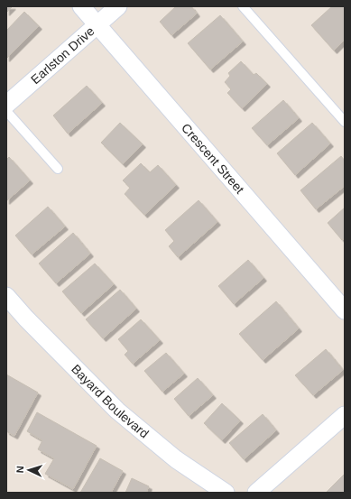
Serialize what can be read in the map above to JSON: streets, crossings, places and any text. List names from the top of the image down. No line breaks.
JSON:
{"streets":{"street":["Earlston Drive","Crescent Street","Bayard Boulevard"]},"crossings":[["Earlston Drive","Crescent Street"]],"north":"left"}
